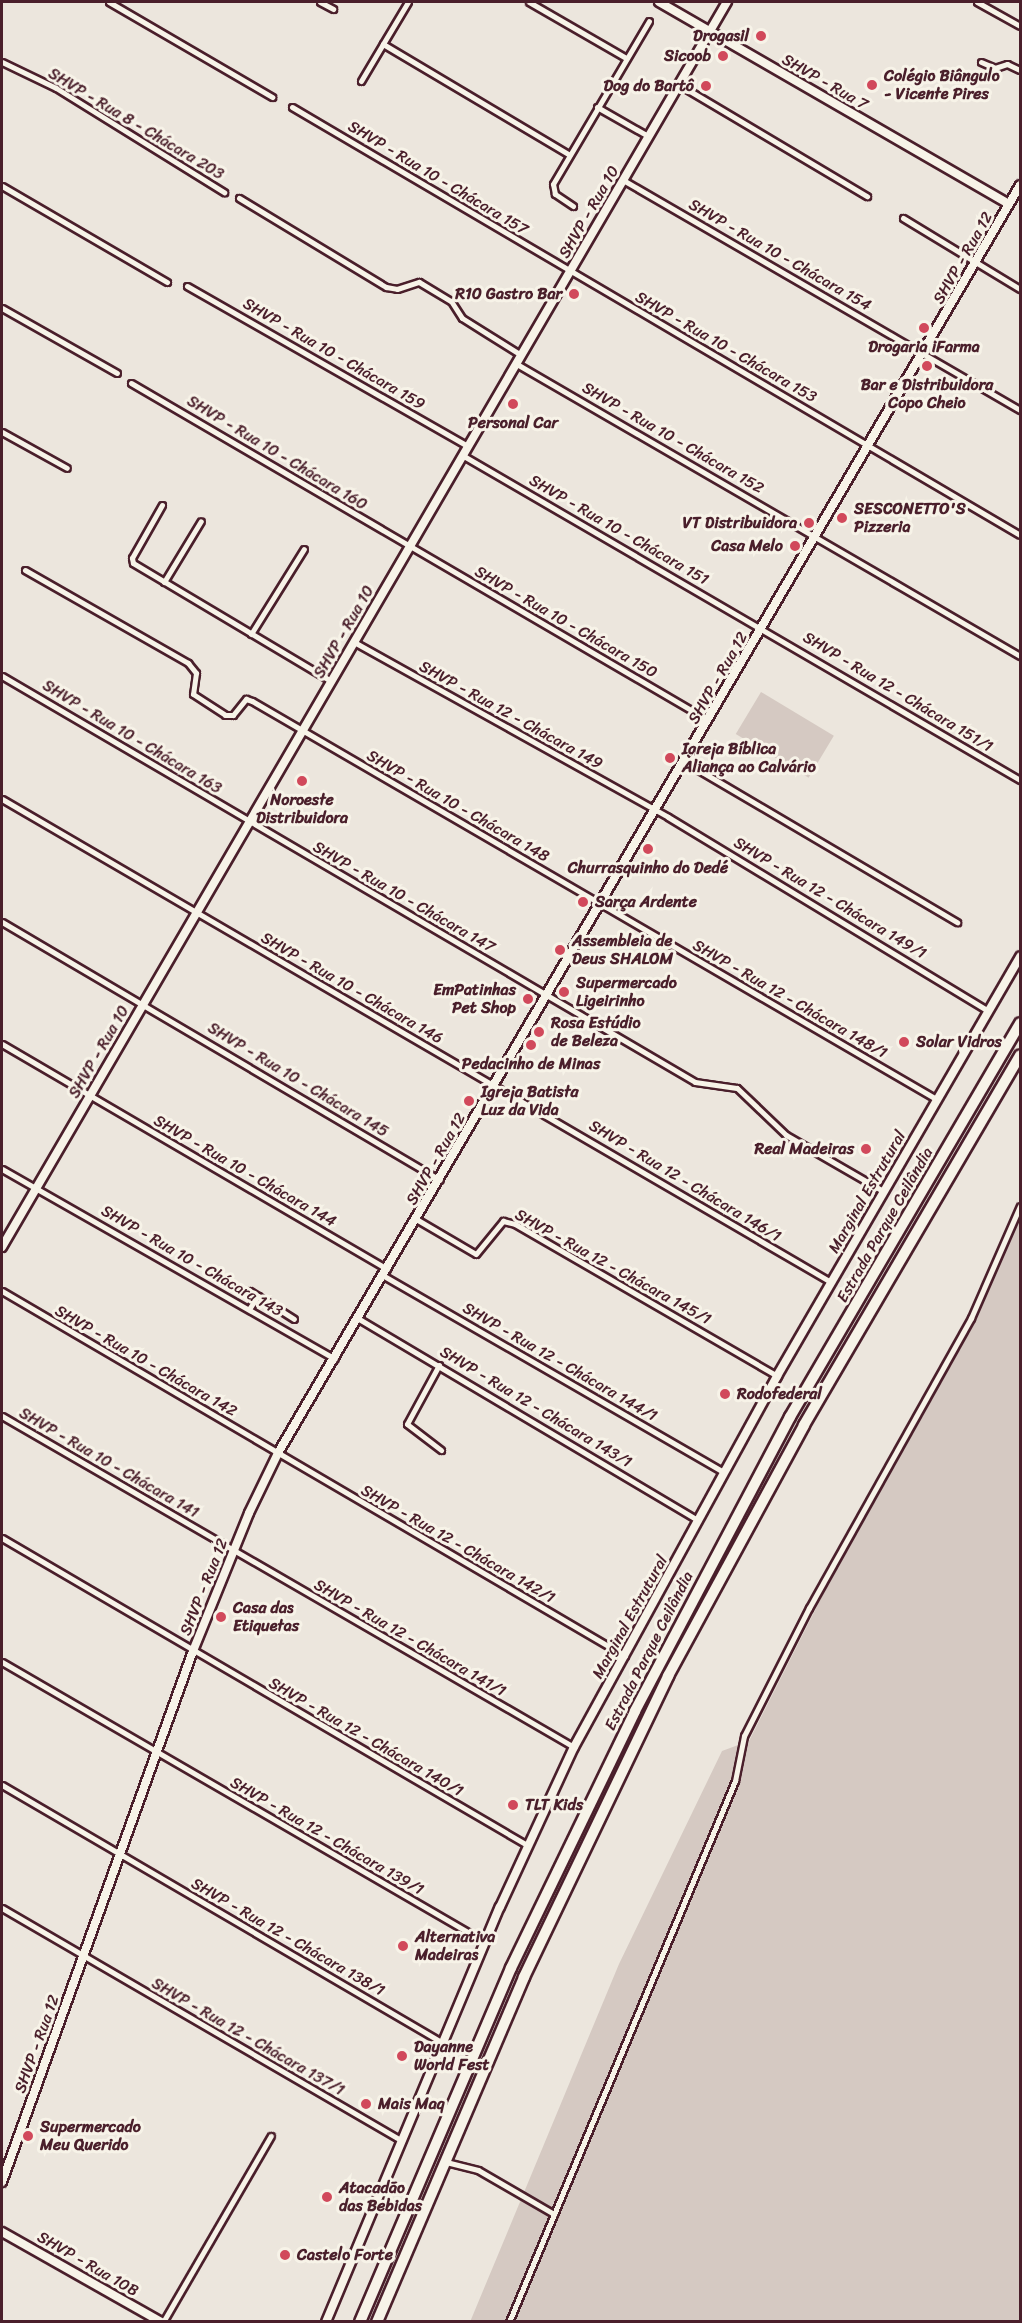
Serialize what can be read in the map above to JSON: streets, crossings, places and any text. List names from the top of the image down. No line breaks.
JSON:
{"streets":{"highway":["Estrada Parque Ceilândia"],"street":["SHVP - Rua 7","SHVP - Rua 8 - Chácara 203","SHVP - Rua 10 - Chácara 157","SHVP - Rua 10","SHVP - Rua 10 - Chácara 154","SHVP - Rua 12","SHVP - Rua 10 - Chácara 153","SHVP - Rua 10 - Chácara 159","SHVP - Rua 10 - Chácara 152","SHVP - Rua 10 - Chácara 160","SHVP - Rua 10 - Chácara 151","SHVP - Rua 10 - Chácara 150","SHVP - Rua 12 - Chácara 151/1","SHVP - Rua 12 - Chácara 149","SHVP - Rua 10 - Chácara 163","SHVP - Rua 10 - Chácara 148","SHVP - Rua 10 - Chácara 147","SHVP - Rua 12 - Chácara 149/1","SHVP - Rua 10 - Chácara 146","SHVP - Rua 12 - Chácara 148/1","SHVP - Rua 10 - Chácara 145","SHVP - Rua 10 - Chácara 144","SHVP - Rua 12 - Chácara 146/1","Marginal Estrutural","SHVP - Rua 10 - Chácara 143","SHVP - Rua 12 - Chácara 145/1","SHVP - Rua 10 - Chácara 142","SHVP - Rua 12 - Chácara 144/1","SHVP - Rua 12 - Chácara 143/1","SHVP - Rua 10 - Chácara 141","SHVP - Rua 12 - Chácara 142/1","SHVP - Rua 12 - Chácara 141/1","SHVP - Rua 12 - Chácara 140/1","SHVP - Rua 12 - Chácara 139/1","SHVP - Rua 12 - Chácara 138/1","SHVP - Rua 12 - Chácara 137/1","SHVP - Rua 10B"]},"crossings":[["SHVP - Rua 7","SHVP - Rua 10"],["SHVP - Rua 7","SHVP - Rua 12"],["SHVP - Rua 10 - Chácara 157","SHVP - Rua 10"],["SHVP - Rua 10 - Chácara 157","SHVP - Rua 10 - Chácara 153"],["SHVP - Rua 10","SHVP - Rua 10 - Chácara 154"],["SHVP - Rua 10","SHVP - Rua 10 - Chácara 153"],["SHVP - Rua 10","SHVP - Rua 10 - Chácara 159"],["SHVP - Rua 10","SHVP - Rua 10 - Chácara 152"],["SHVP - Rua 10","SHVP - Rua 10 - Chácara 160"],["SHVP - Rua 10","SHVP - Rua 10 - Chácara 151"],["SHVP - Rua 10","SHVP - Rua 10 - Chácara 150"],["SHVP - Rua 10","SHVP - Rua 12 - Chácara 149"],["SHVP - Rua 10","SHVP - Rua 10 - Chácara 163"],["SHVP - Rua 10","SHVP - Rua 10 - Chácara 148"],["SHVP - Rua 10","SHVP - Rua 10 - Chácara 147"],["SHVP - Rua 10","SHVP - Rua 10 - Chácara 146"],["SHVP - Rua 10","SHVP - Rua 10 - Chácara 145"],["SHVP - Rua 10","SHVP - Rua 10 - Chácara 144"],["SHVP - Rua 10","SHVP - Rua 10 - Chácara 143"],["SHVP - Rua 10 - Chácara 154","SHVP - Rua 12"],["SHVP - Rua 12","SHVP - Rua 10 - Chácara 153"],["SHVP - Rua 12","SHVP - Rua 10 - Chácara 152"],["SHVP - Rua 12","SHVP - Rua 10 - Chácara 151"],["SHVP - Rua 12","SHVP - Rua 10 - Chácara 150"],["SHVP - Rua 12","SHVP - Rua 12 - Chácara 151/1"],["SHVP - Rua 12","SHVP - Rua 12 - Chácara 149"],["SHVP - Rua 12","SHVP - Rua 10 - Chácara 148"],["SHVP - Rua 12","SHVP - Rua 10 - Chácara 147"],["SHVP - Rua 12","SHVP - Rua 12 - Chácara 149/1"],["SHVP - Rua 12","SHVP - Rua 10 - Chácara 146"],["SHVP - Rua 12","SHVP - Rua 12 - Chácara 148/1"],["SHVP - Rua 12","SHVP - Rua 10 - Chácara 145"],["SHVP - Rua 12","SHVP - Rua 10 - Chácara 144"],["SHVP - Rua 12","SHVP - Rua 12 - Chácara 146/1"],["SHVP - Rua 12","SHVP - Rua 10 - Chácara 143"],["SHVP - Rua 12","SHVP - Rua 12 - Chácara 145/1"],["SHVP - Rua 12","SHVP - Rua 10 - Chácara 142"],["SHVP - Rua 12","SHVP - Rua 12 - Chácara 144/1"],["SHVP - Rua 12","SHVP - Rua 12 - Chácara 143/1"],["SHVP - Rua 12","SHVP - Rua 10 - Chácara 141"],["SHVP - Rua 12","SHVP - Rua 12 - Chácara 142/1"],["SHVP - Rua 12","SHVP - Rua 12 - Chácara 141/1"],["SHVP - Rua 12","SHVP - Rua 12 - Chácara 140/1"],["SHVP - Rua 12","SHVP - Rua 12 - Chácara 139/1"],["SHVP - Rua 12","SHVP - Rua 12 - Chácara 138/1"],["SHVP - Rua 12","SHVP - Rua 12 - Chácara 137/1"],["SHVP - Rua 10 - Chácara 160","SHVP - Rua 10 - Chácara 150"],["SHVP - Rua 10 - Chácara 151","SHVP - Rua 12 - Chácara 151/1"],["SHVP - Rua 12 - Chácara 149","SHVP - Rua 12 - Chácara 149/1"],["SHVP - Rua 10 - Chácara 163","SHVP - Rua 10 - Chácara 147"],["SHVP - Rua 10 - Chácara 148","SHVP - Rua 12 - Chácara 148/1"],["SHVP - Rua 10 - Chácara 147","Marginal Estrutural"],["SHVP - Rua 12 - Chácara 149/1","Marginal Estrutural"],["SHVP - Rua 10 - Chácara 146","SHVP - Rua 12 - Chácara 146/1"],["SHVP - Rua 12 - Chácara 148/1","Marginal Estrutural"],["SHVP - Rua 10 - Chácara 144","SHVP - Rua 12 - Chácara 144/1"],["SHVP - Rua 12 - Chácara 146/1","Marginal Estrutural"],["Marginal Estrutural","SHVP - Rua 12 - Chácara 145/1"],["Marginal Estrutural","SHVP - Rua 12 - Chácara 144/1"],["Marginal Estrutural","SHVP - Rua 12 - Chácara 143/1"],["Marginal Estrutural","SHVP - Rua 12 - Chácara 142/1"],["Marginal Estrutural","SHVP - Rua 12 - Chácara 141/1"],["Marginal Estrutural","SHVP - Rua 12 - Chácara 140/1"],["Marginal Estrutural","SHVP - Rua 12 - Chácara 139/1"],["Marginal Estrutural","SHVP - Rua 12 - Chácara 138/1"],["Marginal Estrutural","SHVP - Rua 12 - Chácara 137/1"],["SHVP - Rua 10 - Chácara 142","SHVP - Rua 12 - Chácara 142/1"],["SHVP - Rua 10 - Chácara 141","SHVP - Rua 12 - Chácara 141/1"]],"places":["Drogasil","Sicoob","Colégio Biângulo - Vicente Pires","Dog do Bartô","R10 Gastro Bar","Drogaria iFarma","Bar e Distribuidora Copo Cheio","Personal Car","SESCONETTO'S Pizzeria","VT Distribuidora","Casa Melo","Igreja Bíblica Aliança ao Calvário","Noroeste Distribuidora","Churrasquinho do Dedé","Sarça Ardente","Assembleia de Deus SHALOM","Supermercado Ligeirinho","EmPatinhas Pet Shop","Rosa Estúdio de Beleza","Solar Vidros","Pedacinho de Minas","Igreja Batista Luz da Vida","Real Madeiras","Rodofederal","Casa das Etiquetas","TLT Kids","Alternativa Madeiras","Dayanne World Fest","Mais Maq","Supermercado Meu Querido","Atacadão das Bebidas","Castelo Forte"]}
